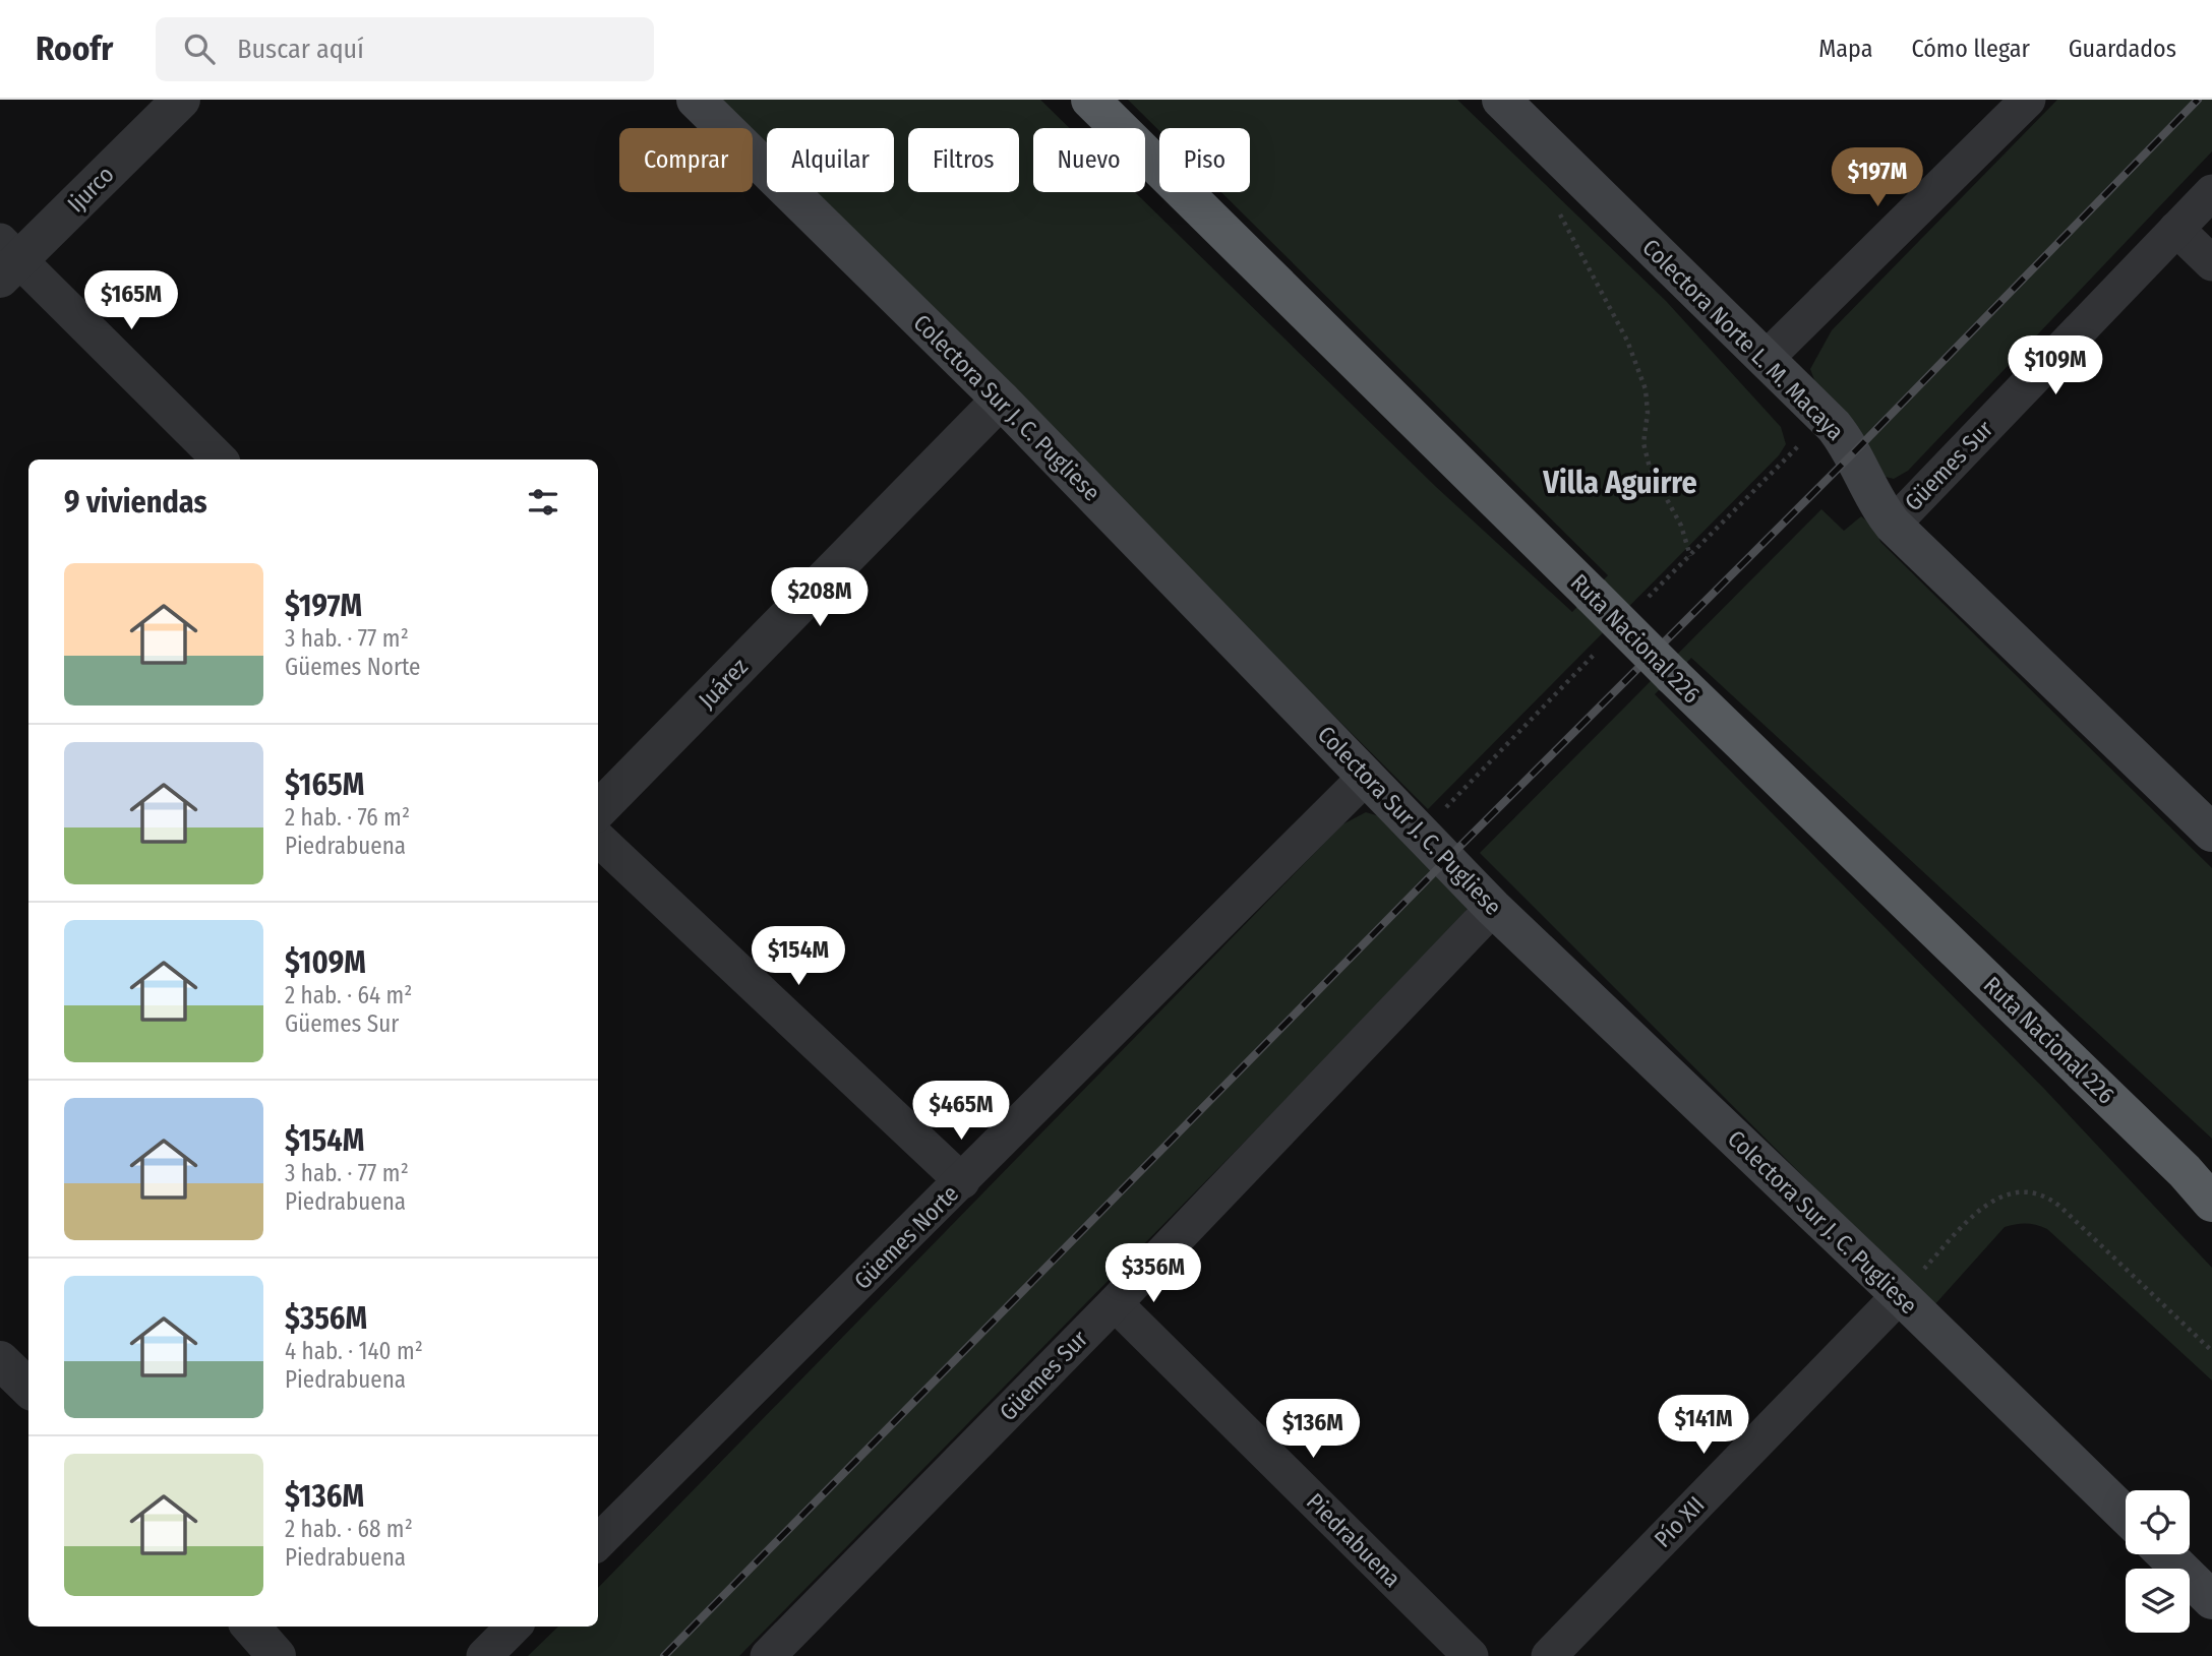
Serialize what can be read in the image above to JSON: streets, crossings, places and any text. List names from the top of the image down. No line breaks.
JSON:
{"streets":{"highway":["Ruta Nacional 226"],"main road":["Colectora Norte L. M. Macaya","Colectora Sur J. C. Pugliese"],"street":["Ijurco","Güemes Sur","Juárez","Güemes Norte","Pío XII","Piedrabuena"]},"crossings":[["Colectora Norte L. M. Macaya","Güemes Sur"],["Colectora Sur J. C. Pugliese","Güemes Sur"],["Colectora Sur J. C. Pugliese","Juárez"],["Colectora Sur J. C. Pugliese","Güemes Norte"],["Colectora Sur J. C. Pugliese","Pío XII"],["Güemes Sur","Piedrabuena"]],"districts":["Villa Aguirre"],"page":{"header":"Roofr","search":"Buscar aquí","nav":["Mapa","Cómo llegar","Guardados"],"chip":["Comprar","Alquilar","Filtros","Nuevo","Piso"],"price":["$197M","$165M","$109M","$208M","$154M","$465M","$356M","$141M","$136M"],"heading":"9 viviendas","list":[{"name":"$197M","note":"3 hab. · 77 m² · Güemes Norte"},{"name":"$165M","note":"2 hab. · 76 m² · Piedrabuena"},{"name":"$109M","note":"2 hab. · 64 m² · Güemes Sur"},{"name":"$154M","note":"3 hab. · 77 m² · Piedrabuena"},{"name":"$356M","note":"4 hab. · 140 m² · Piedrabuena"},{"name":"$136M","note":"2 hab. · 68 m² · Piedrabuena"}]}}
